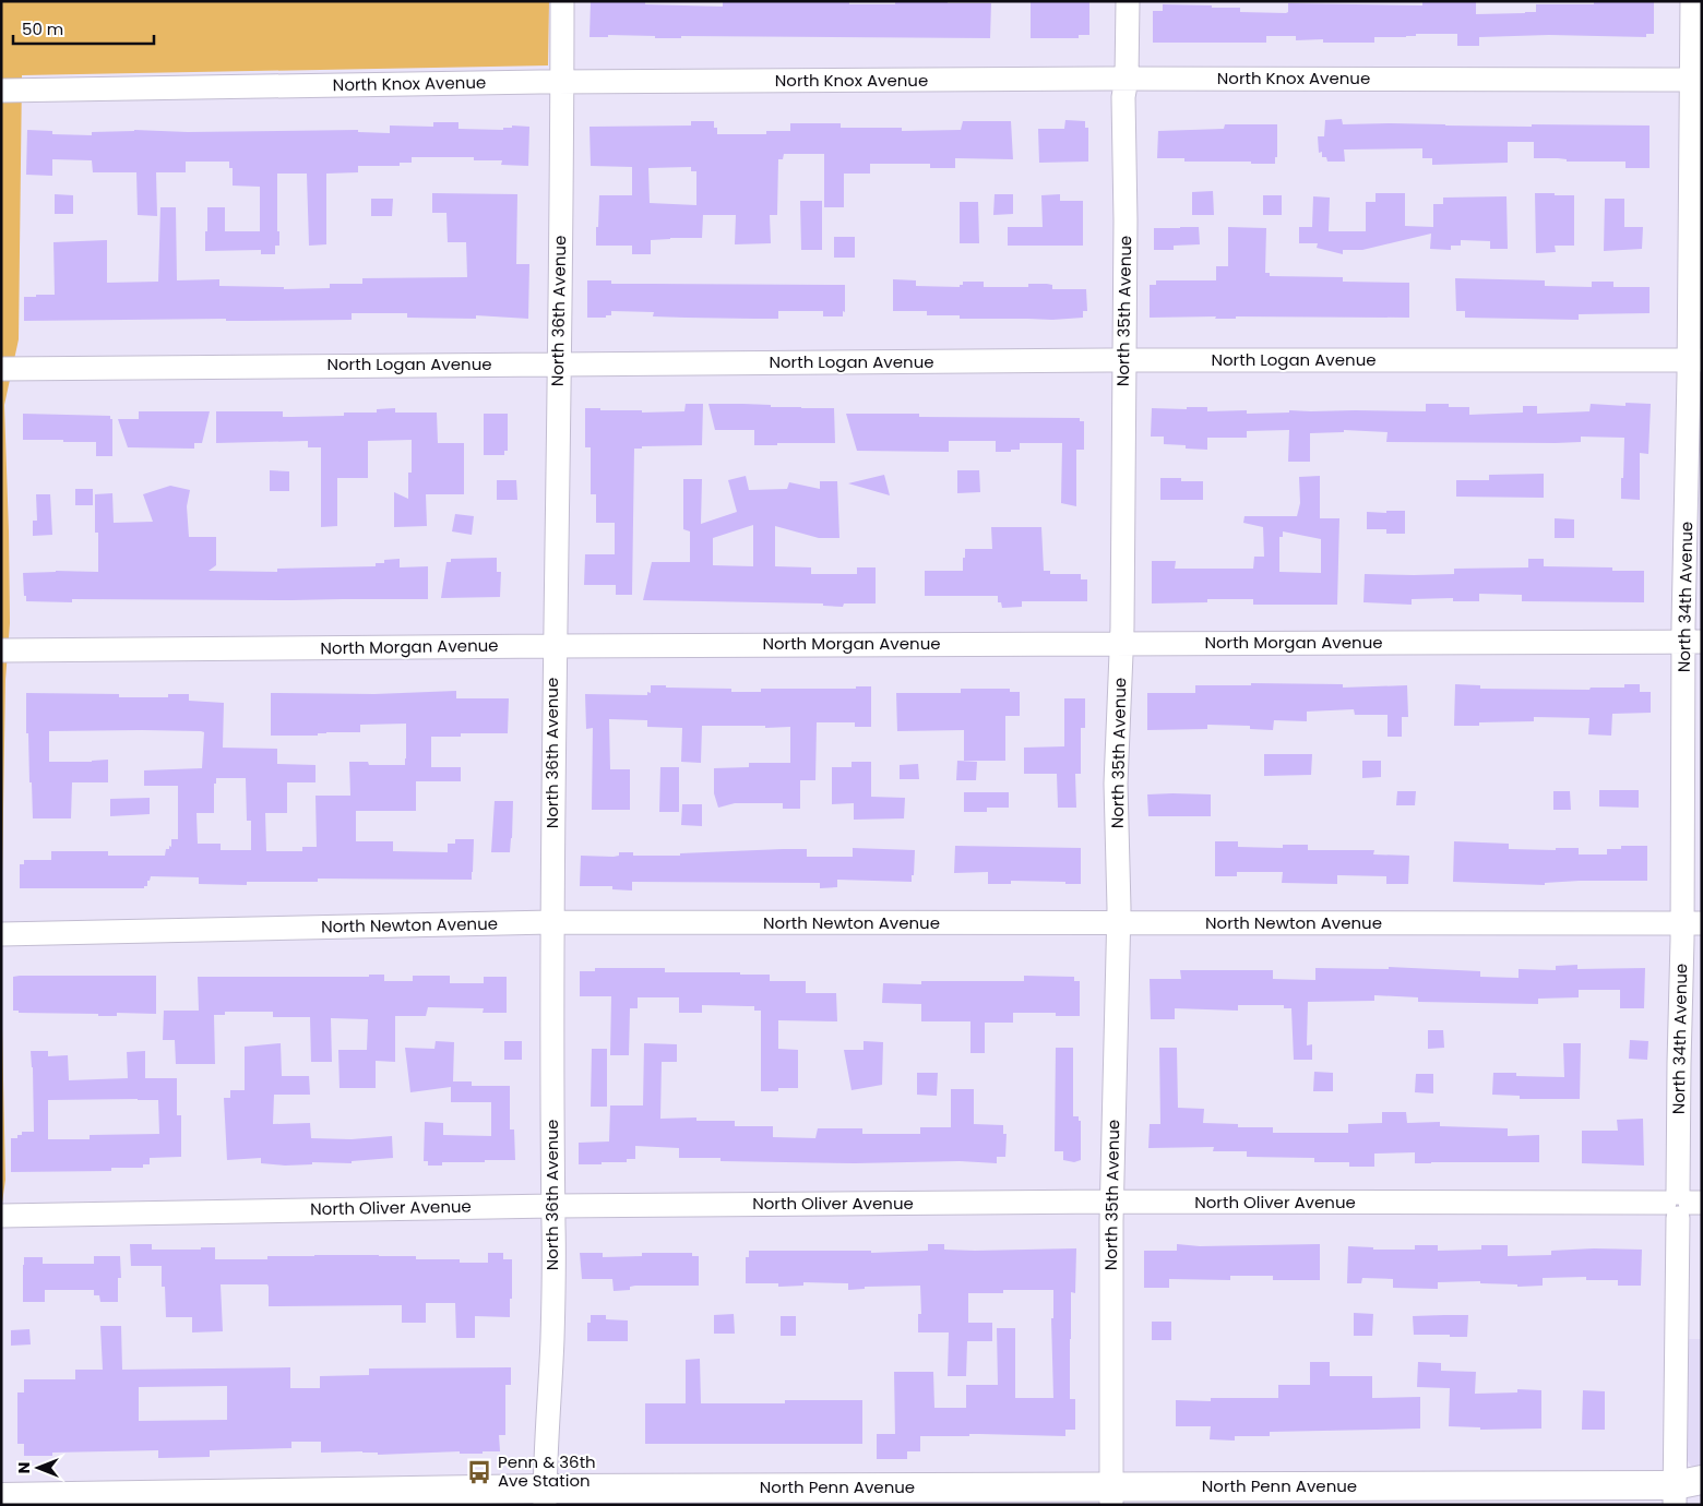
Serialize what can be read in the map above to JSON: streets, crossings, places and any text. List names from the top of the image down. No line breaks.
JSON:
{"streets":{"main road":["North Penn Avenue"],"street":["North Knox Avenue","North 36th Avenue","North 35th Avenue","North Logan Avenue","North 34th Avenue","North Morgan Avenue","North Newton Avenue","North Oliver Avenue"]},"crossings":[["North Knox Avenue","North 36th Avenue"],["North Knox Avenue","North 35th Avenue"],["North Knox Avenue","North 34th Avenue"],["North 36th Avenue","North Logan Avenue"],["North 36th Avenue","North Morgan Avenue"],["North 36th Avenue","North Newton Avenue"],["North 36th Avenue","North Oliver Avenue"],["North 36th Avenue","North Penn Avenue"],["North 35th Avenue","North Logan Avenue"],["North 35th Avenue","North Morgan Avenue"],["North 35th Avenue","North Newton Avenue"],["North 35th Avenue","North Oliver Avenue"],["North 35th Avenue","North Penn Avenue"],["North Logan Avenue","North 34th Avenue"],["North 34th Avenue","North Morgan Avenue"],["North 34th Avenue","North Newton Avenue"],["North 34th Avenue","North Oliver Avenue"],["North 34th Avenue","North Penn Avenue"]],"places":{"bus stop":["Penn & 36th Ave Station"]},"scale_bar":"50 m","north":"left"}
